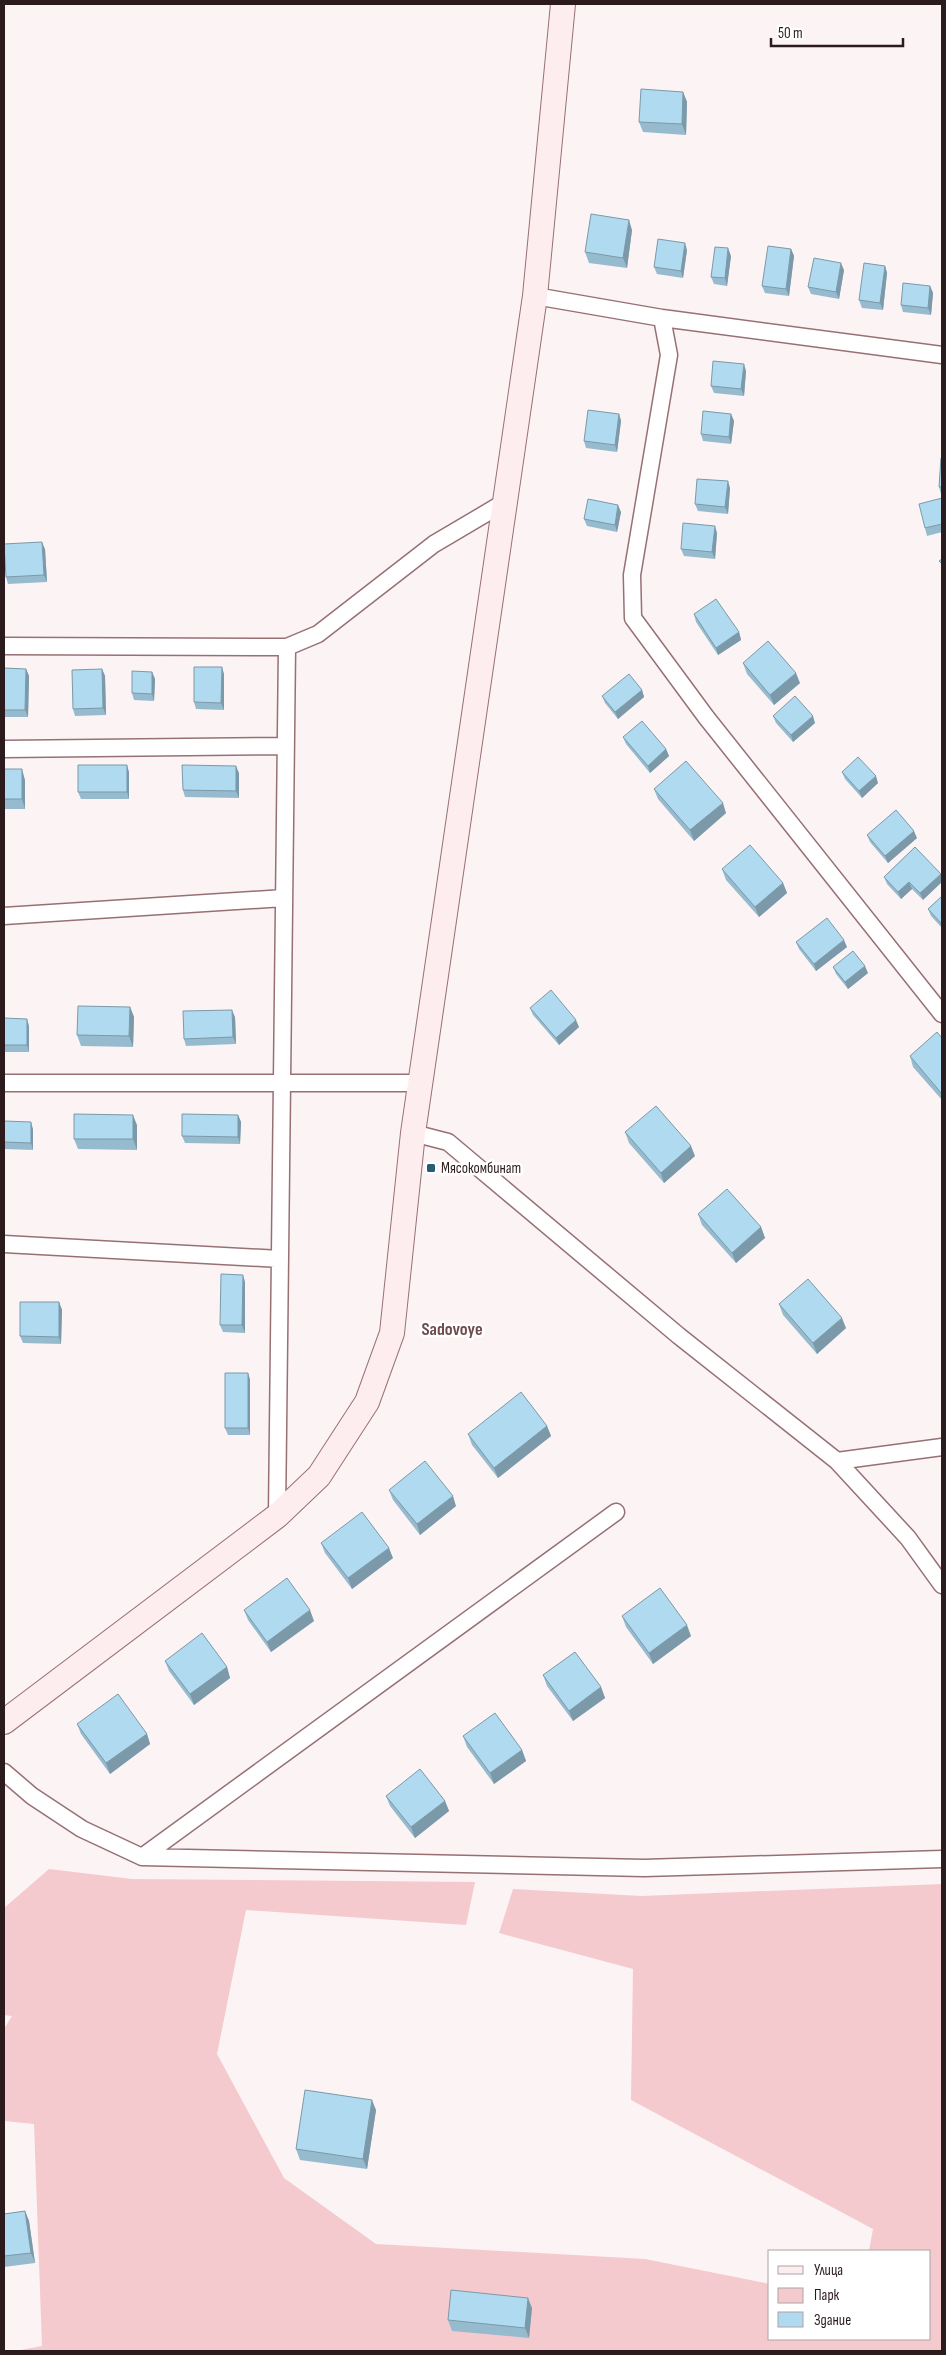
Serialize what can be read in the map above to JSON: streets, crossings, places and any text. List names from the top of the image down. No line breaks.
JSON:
{"districts":["Sadovoye"],"places":{"transit":["Мясокомбинат"]},"legend":["Улица","Парк","Здание"],"scale_bar":"50 m"}
